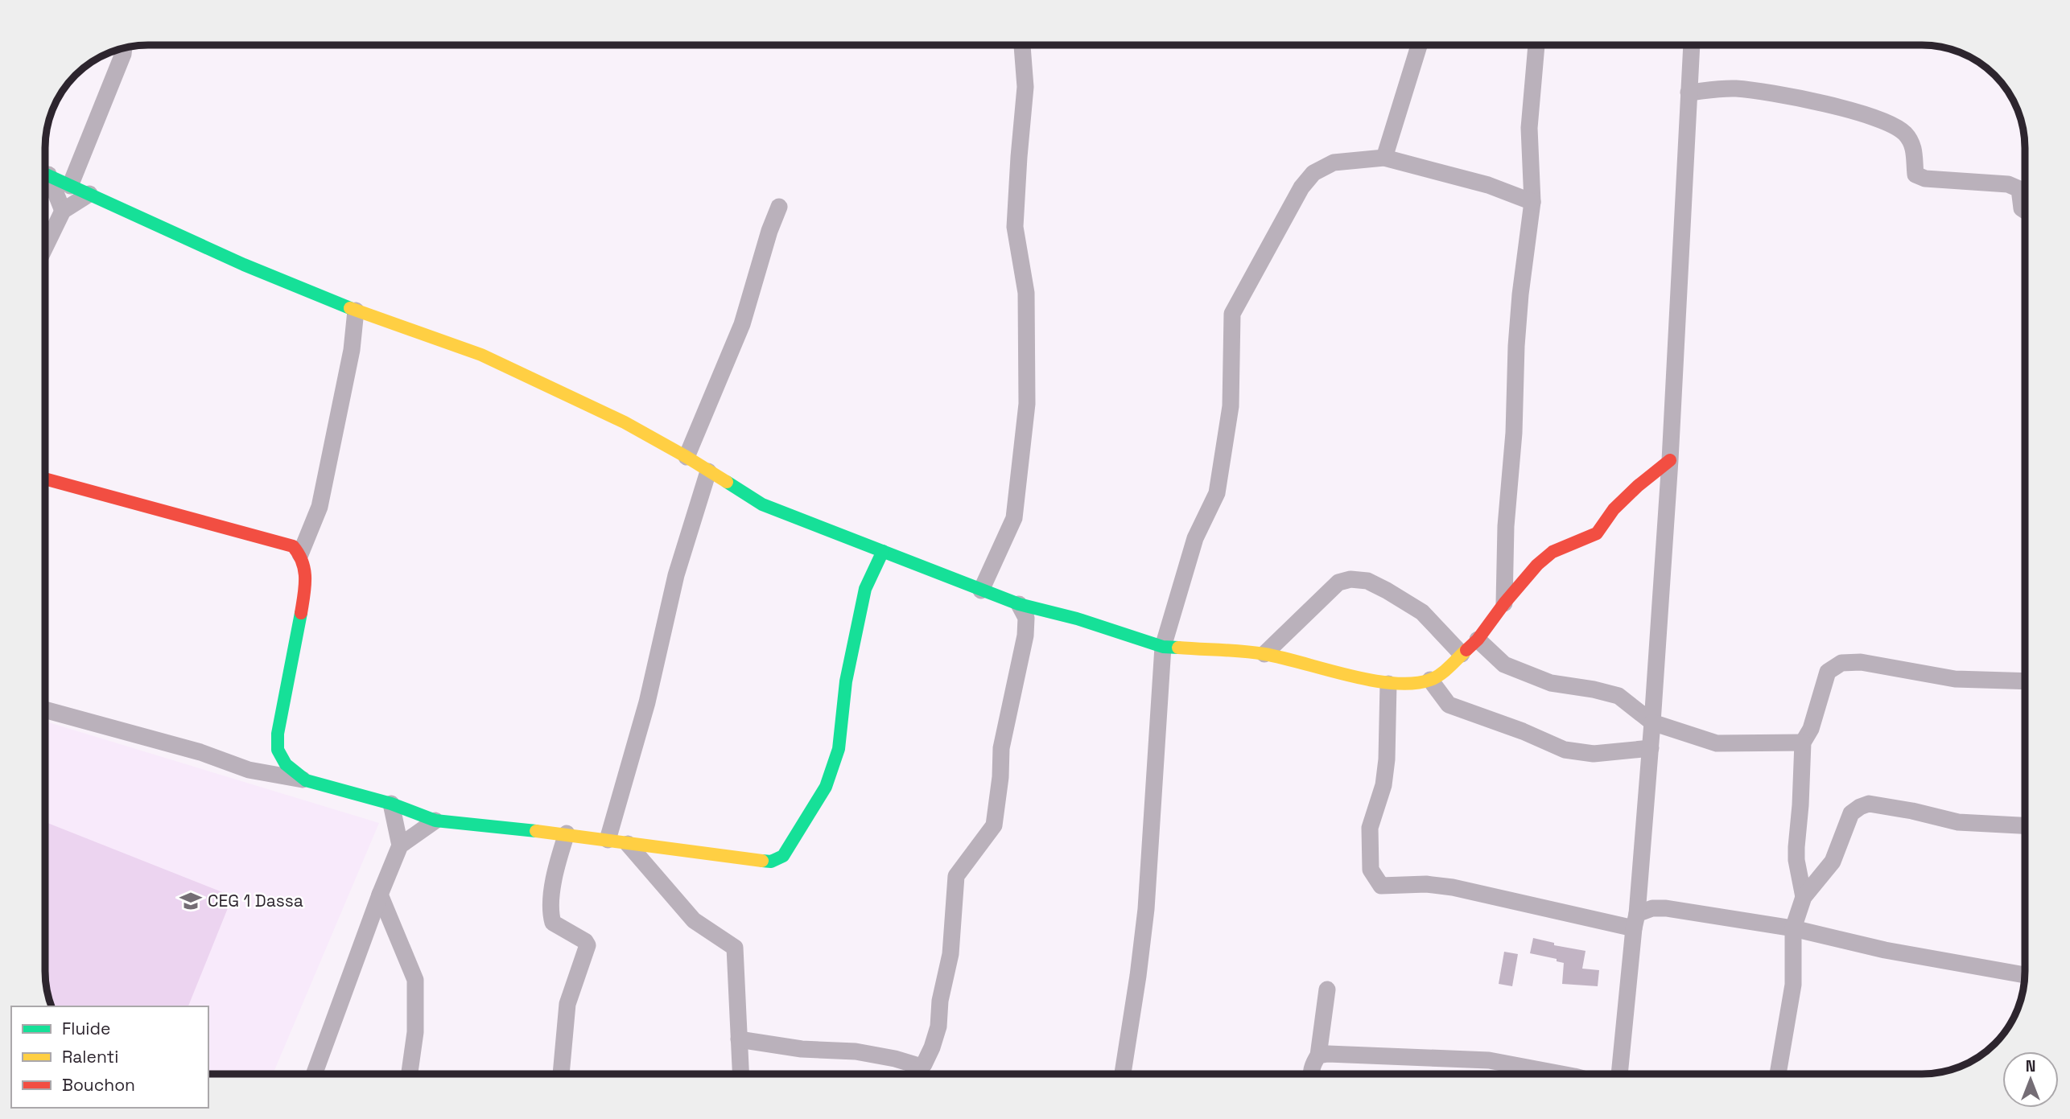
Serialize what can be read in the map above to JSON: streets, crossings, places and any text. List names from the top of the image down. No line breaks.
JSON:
{"places":{"school or university":["CEG 1 Dassa"]},"legend":["Fluide","Ralenti","Bouchon"],"north":"top"}
